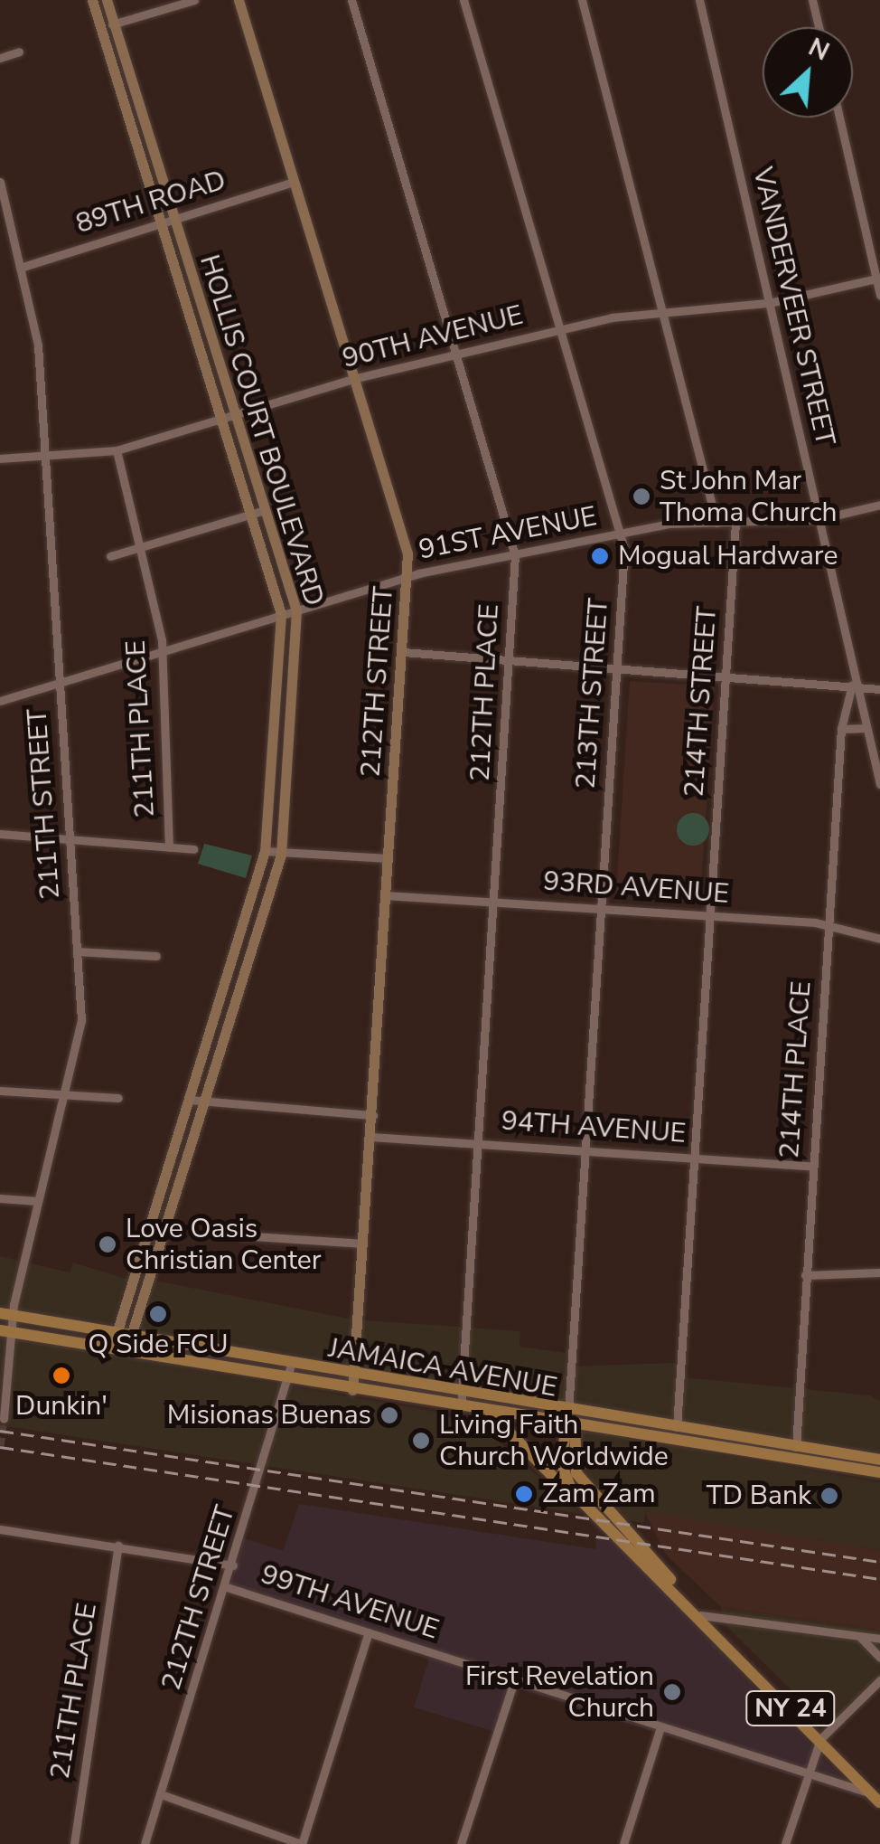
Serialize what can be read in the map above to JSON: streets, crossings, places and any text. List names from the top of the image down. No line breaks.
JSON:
{"streets":{"main road":["HOLLIS COURT BOULEVARD","212TH STREET","JAMAICA AVENUE","NY 24"],"street":["89TH ROAD","VANDERVEER STREET","90TH AVENUE","91ST AVENUE","212TH PLACE","213TH STREET","214TH STREET","211TH PLACE","211TH STREET","93RD AVENUE","214TH PLACE","94TH AVENUE","99TH AVENUE"]},"crossings":[["89TH ROAD","HOLLIS COURT BOULEVARD"],["89TH ROAD","212TH STREET"],["89TH ROAD","211TH STREET"],["VANDERVEER STREET","90TH AVENUE"],["VANDERVEER STREET","214TH PLACE"],["90TH AVENUE","HOLLIS COURT BOULEVARD"],["90TH AVENUE","212TH STREET"],["90TH AVENUE","212TH PLACE"],["90TH AVENUE","213TH STREET"],["90TH AVENUE","211TH PLACE"],["90TH AVENUE","211TH STREET"],["HOLLIS COURT BOULEVARD","91ST AVENUE"],["HOLLIS COURT BOULEVARD","JAMAICA AVENUE"],["91ST AVENUE","212TH STREET"],["91ST AVENUE","212TH PLACE"],["91ST AVENUE","213TH STREET"],["91ST AVENUE","211TH PLACE"],["91ST AVENUE","211TH STREET"],["212TH STREET","93RD AVENUE"],["212TH STREET","94TH AVENUE"],["212TH STREET","JAMAICA AVENUE"],["212TH STREET","99TH AVENUE"],["212TH PLACE","93RD AVENUE"],["212TH PLACE","94TH AVENUE"],["212TH PLACE","JAMAICA AVENUE"],["213TH STREET","93RD AVENUE"],["213TH STREET","94TH AVENUE"],["213TH STREET","JAMAICA AVENUE"],["213TH STREET","NY 24"],["214TH STREET","93RD AVENUE"],["214TH STREET","94TH AVENUE"],["214TH STREET","JAMAICA AVENUE"],["211TH PLACE","99TH AVENUE"],["211TH STREET","JAMAICA AVENUE"],["93RD AVENUE","214TH PLACE"],["214TH PLACE","94TH AVENUE"],["214TH PLACE","JAMAICA AVENUE"],["JAMAICA AVENUE","NY 24"],["99TH AVENUE","NY 24"]],"places":["St John Mar Thoma Church","Mogual Hardware","Love Oasis Christian Center","Q Side FCU","Dunkin'","Misionas Buenas","Living Faith Church Worldwide","Zam Zam","TD Bank","First Revelation Church"],"north":"top right"}
